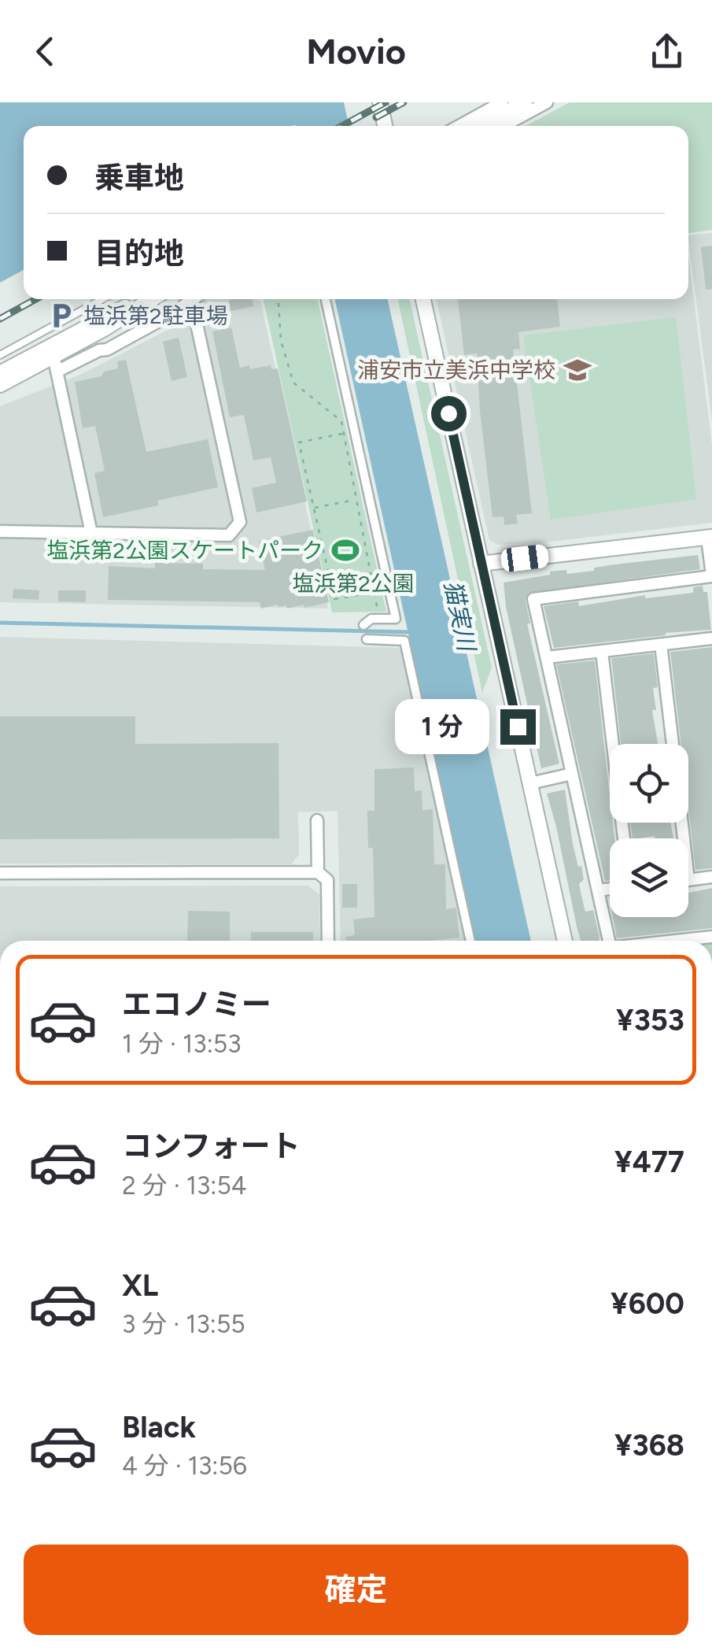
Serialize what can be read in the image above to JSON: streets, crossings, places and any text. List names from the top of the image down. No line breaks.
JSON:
{"water":["猫実川"],"parks":["塩浜第2公園"],"places":{"parking":["塩浜第2駐車場"],"school or university":["浦安市立美浜中学校"],"sports":["塩浜第2公園スケートパーク"]},"page":{"header":"Movio","banner":["乗車地","目的地"],"bubble":"1 分","list":[{"name":"エコノミー","note":"1 分 · 13:53","value":"¥353"},{"name":"コンフォート","note":"2 分 · 13:54","value":"¥477"},{"name":"XL","note":"3 分 · 13:55","value":"¥600"},{"name":"Black","note":"4 分 · 13:56","value":"¥368"}],"buttons":"確定"}}
